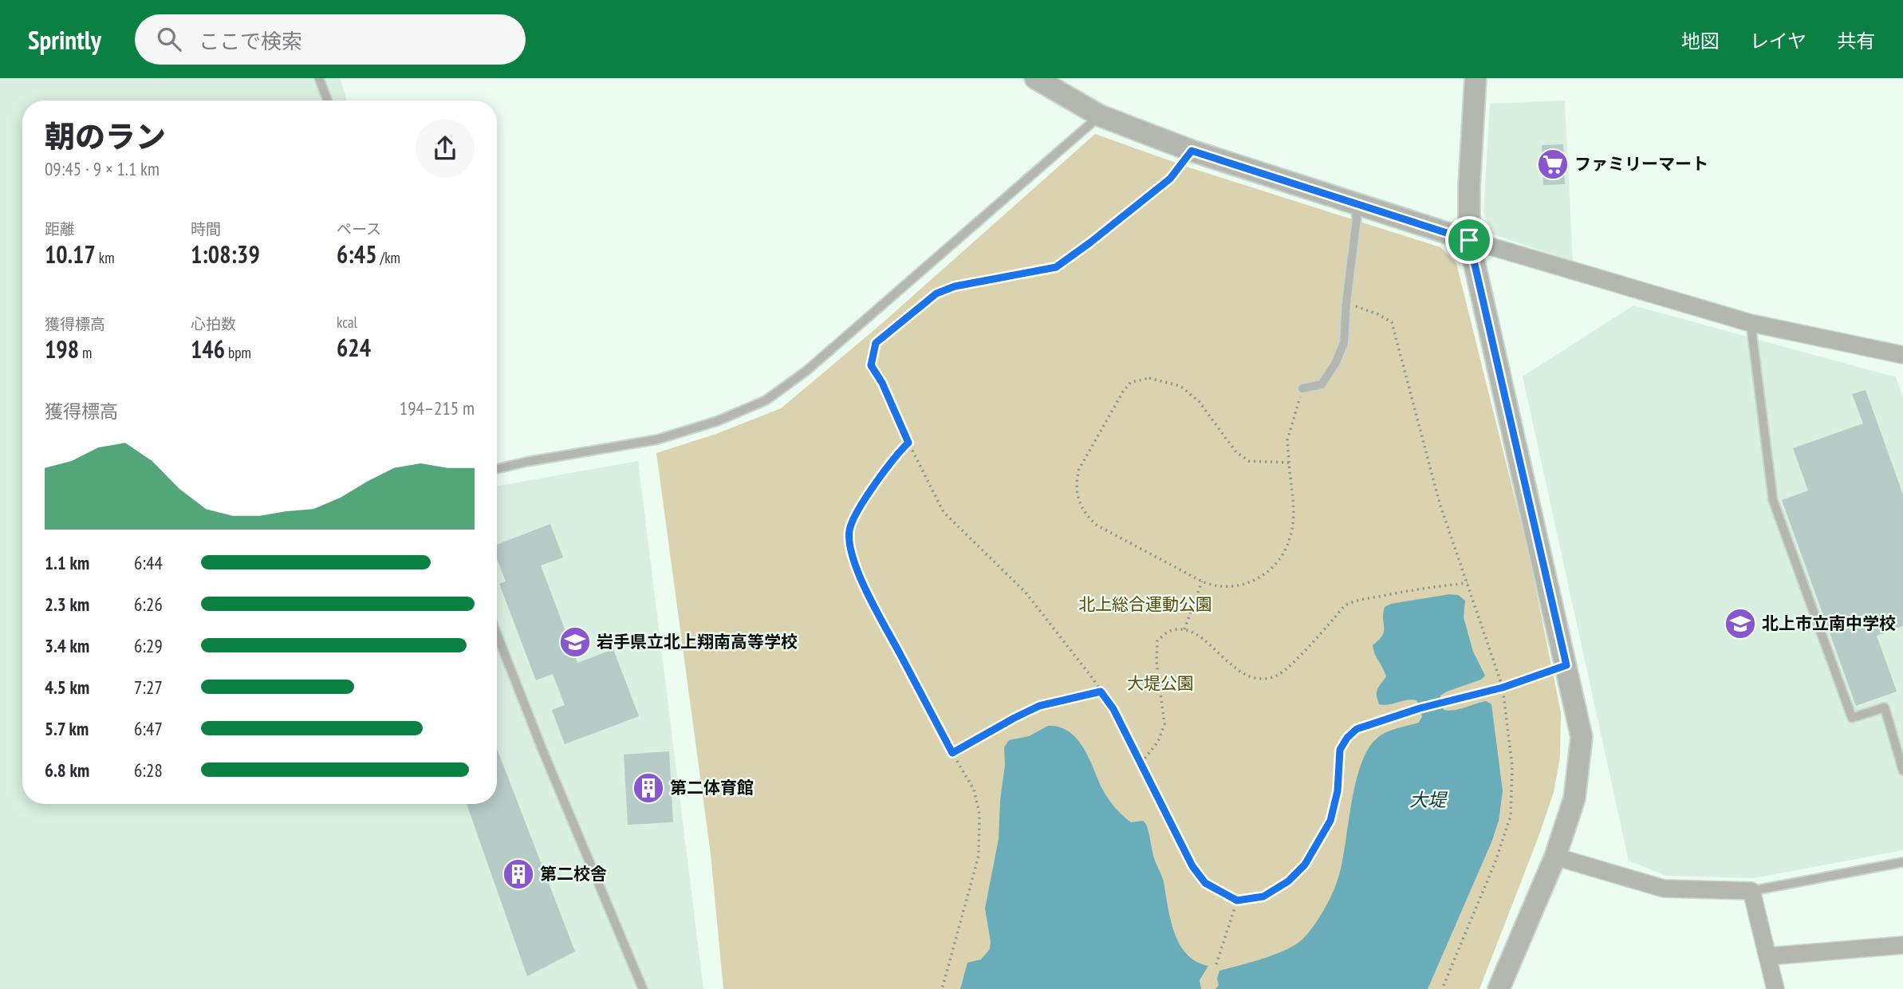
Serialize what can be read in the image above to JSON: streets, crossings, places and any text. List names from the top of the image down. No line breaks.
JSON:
{"water":["大堤"],"parks":["北上総合運動公園","大堤公園"],"places":{"supermarket":["ファミリーマート"],"school or university":["北上市立南中学校","岩手県立北上翔南高等学校"],"building":["第二体育館","第二校舎"]},"page":{"header":"Sprintly","search":"ここで検索","nav":["地図","レイヤ","共有"],"heading":["朝のラン","09:45 · 9 × 1.1 km"],"stats":[["距離","10.17 km"],["時間","1:08:39"],["ペース","6:45 /km"],["獲得標高","198 m"],["心拍数","146 bpm"],["kcal","624"]],"chart":["獲得標高","194–215 m"],"list":[{"name":"1.1 km","note":"6:44"},{"name":"2.3 km","note":"6:26"},{"name":"3.4 km","note":"6:29"},{"name":"4.5 km","note":"7:27"},{"name":"5.7 km","note":"6:47"},{"name":"6.8 km","note":"6:28"}]}}
